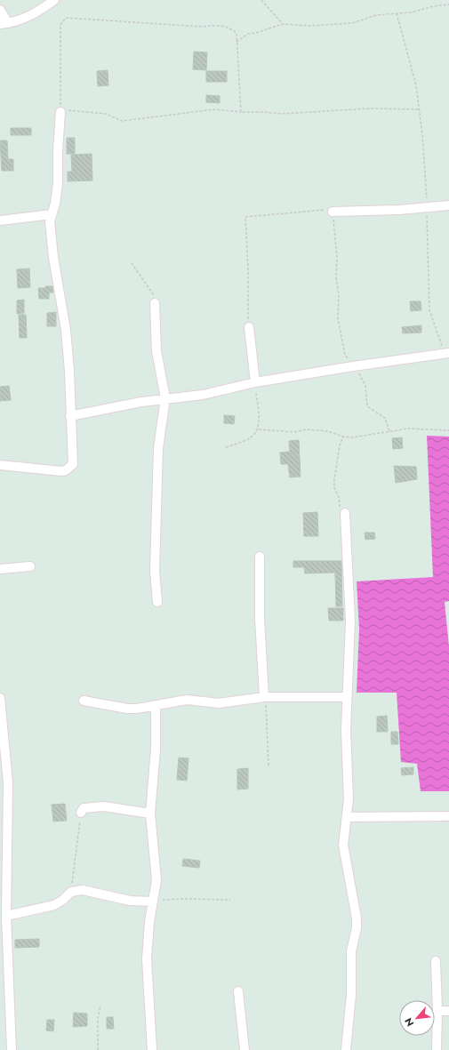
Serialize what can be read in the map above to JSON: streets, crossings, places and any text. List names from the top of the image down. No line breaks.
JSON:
{"north":"bottom left"}
